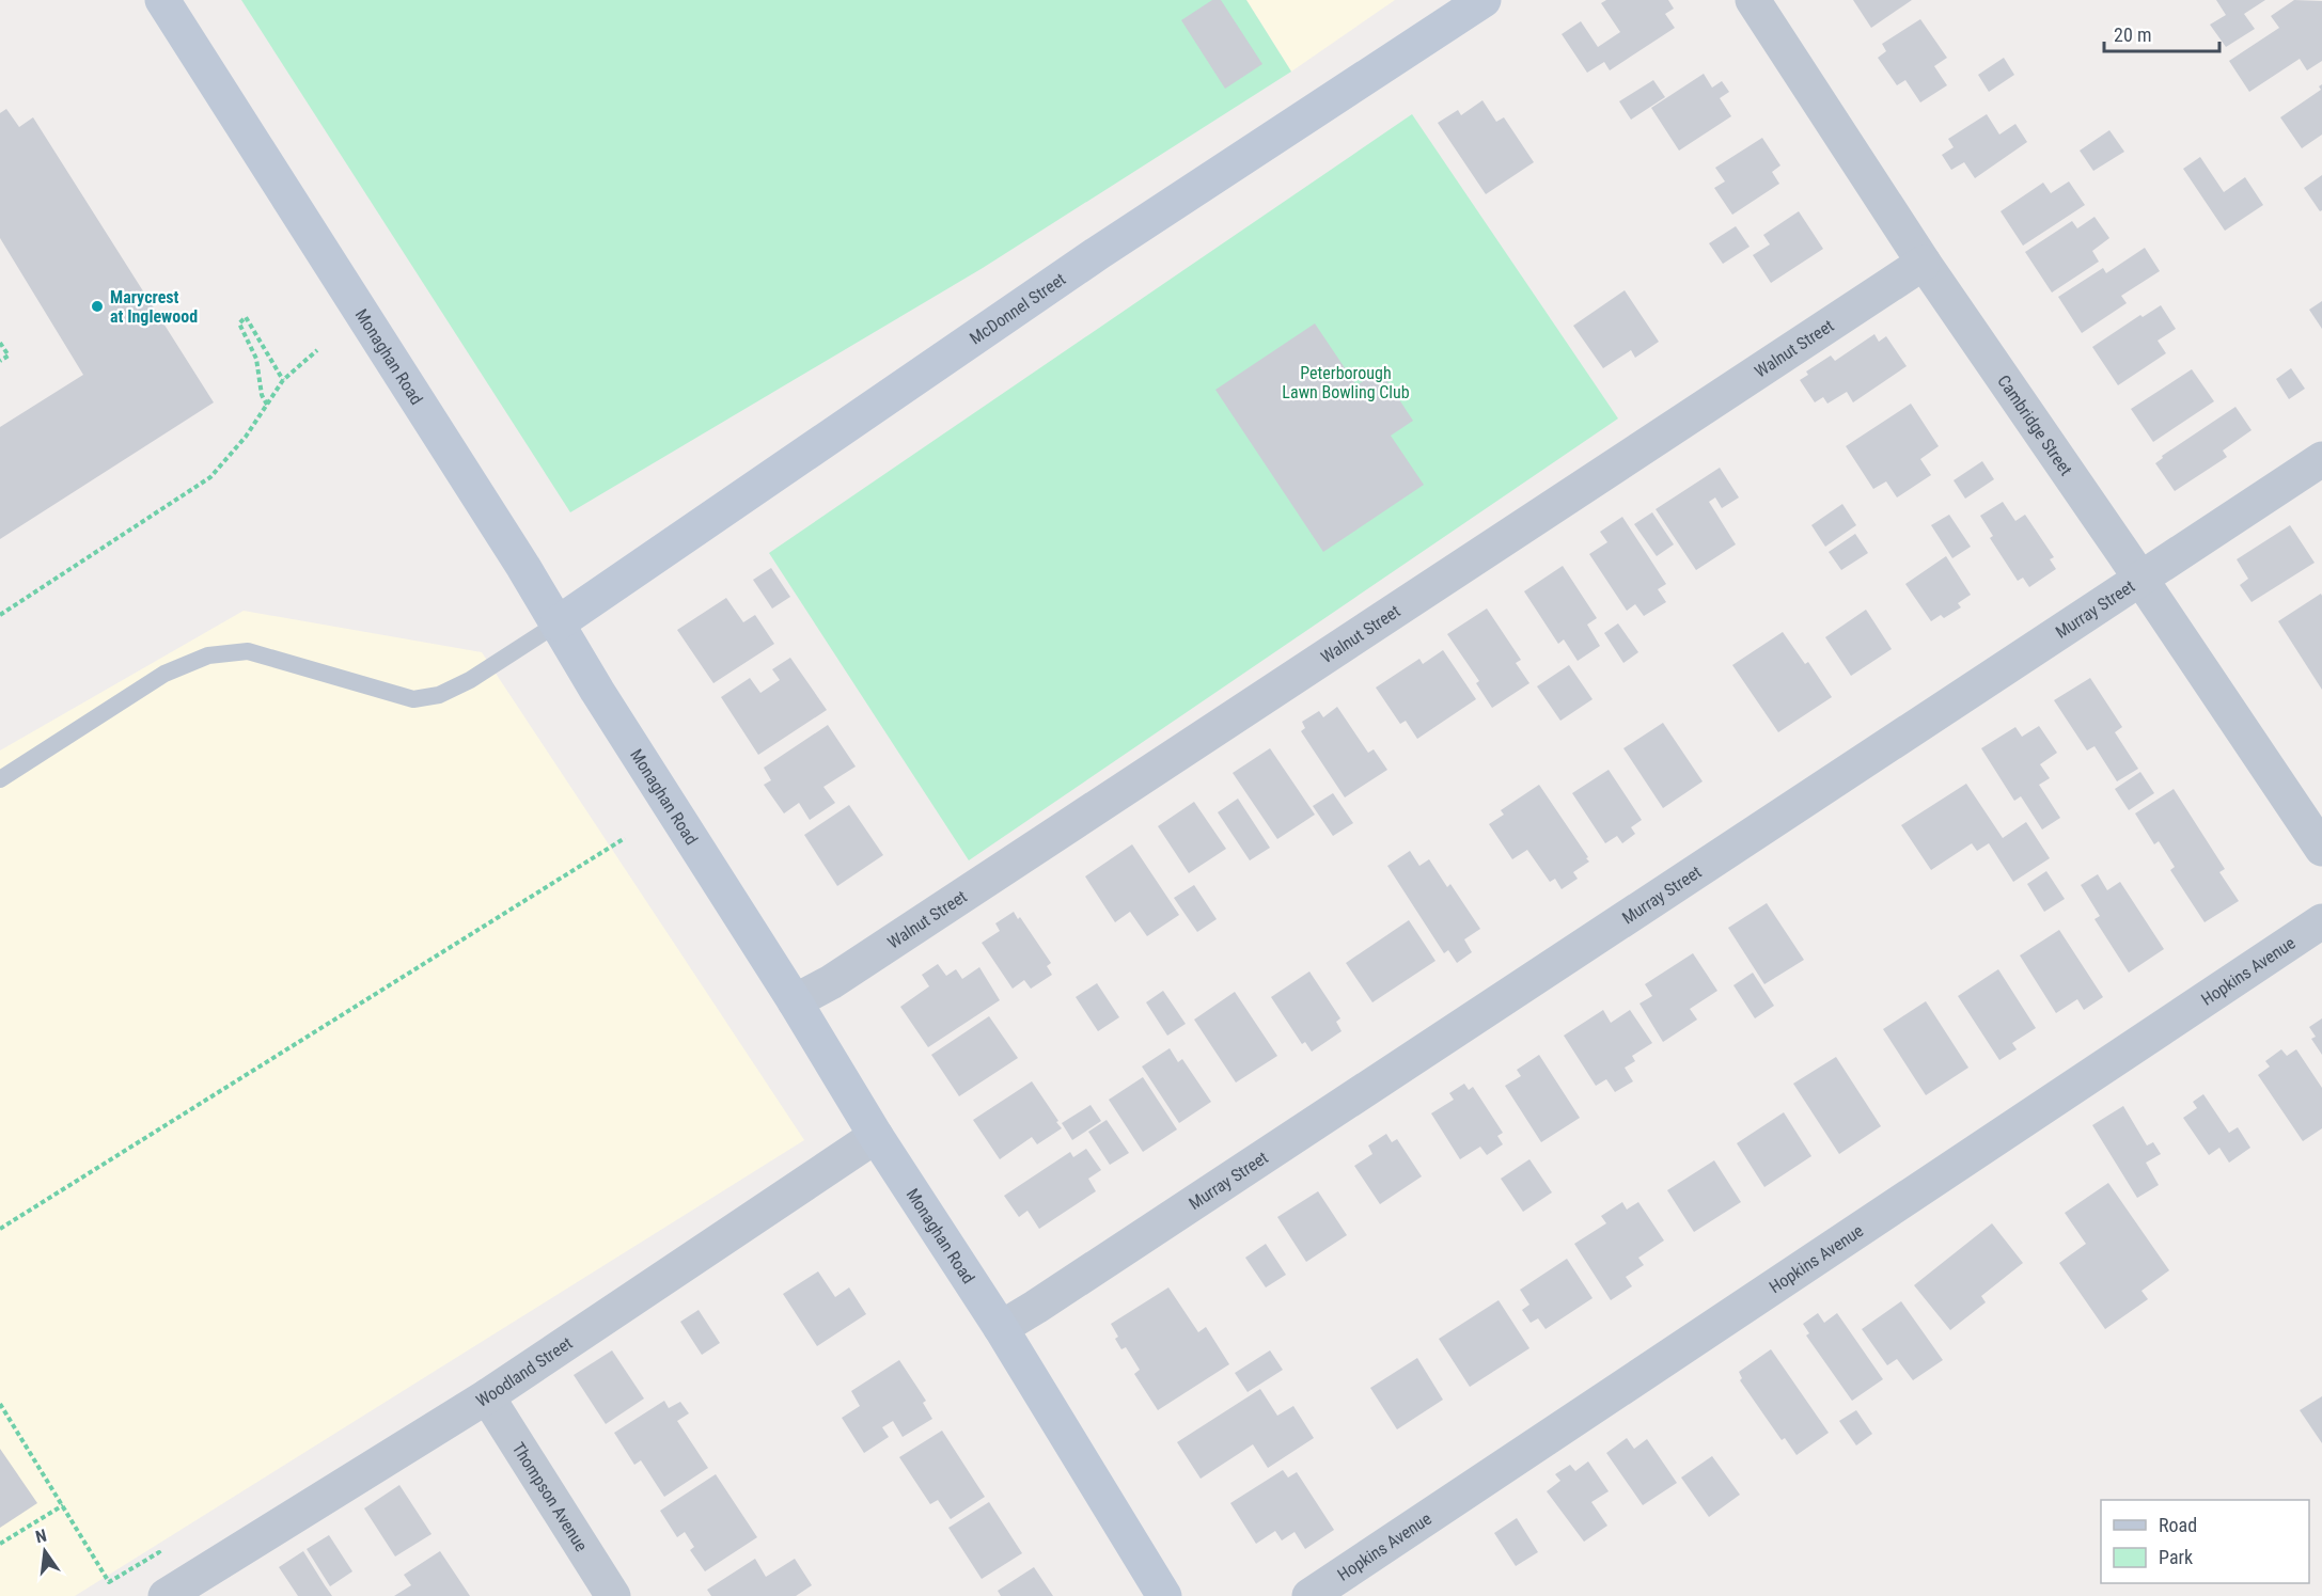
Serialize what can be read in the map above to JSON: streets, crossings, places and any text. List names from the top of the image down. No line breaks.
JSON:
{"streets":{"main road":["McDonnel Street","Monaghan Road"],"street":["Walnut Street","Cambridge Street","Murray Street","Hopkins Avenue","Woodland Street","Thompson Avenue"]},"crossings":[["McDonnel Street","Monaghan Road"],["Walnut Street","Monaghan Road"],["Walnut Street","Cambridge Street"],["Monaghan Road","Murray Street"],["Monaghan Road","Woodland Street"],["Cambridge Street","Murray Street"],["Woodland Street","Thompson Avenue"]],"parks":["Peterborough Lawn Bowling Club"],"places":["Marycrest at Inglewood"],"legend":["Road","Park"],"scale_bar":"20 m","north":"top"}
